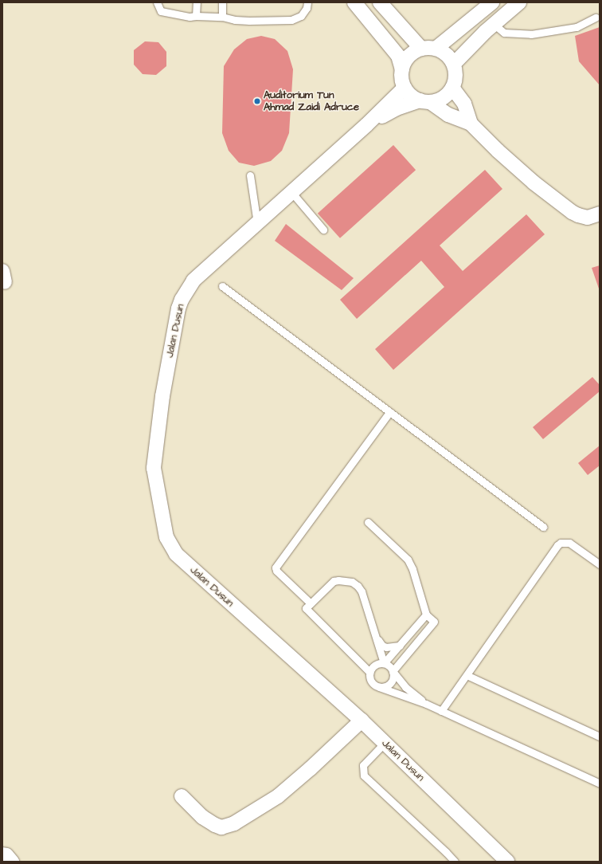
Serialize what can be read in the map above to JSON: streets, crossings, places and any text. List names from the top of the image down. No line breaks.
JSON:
{"streets":{"street":["Jalan Dusun"]},"places":["Auditorium Tun Ahmad Zaidi Adruce"]}
